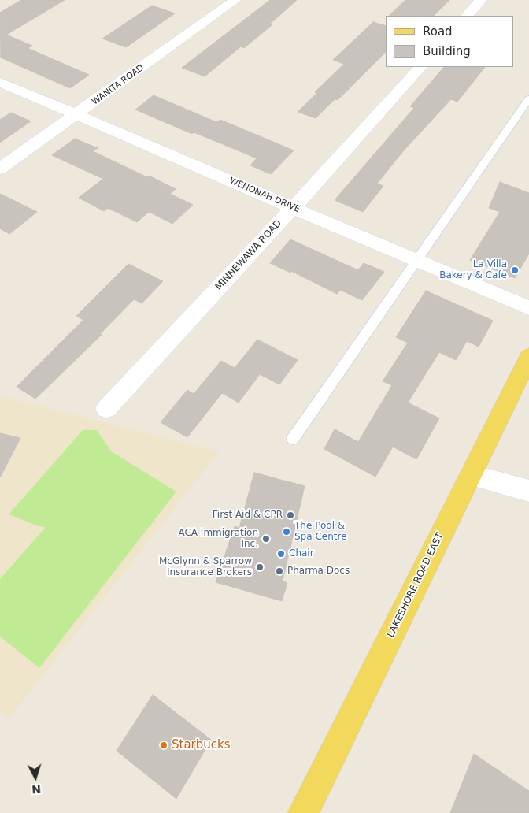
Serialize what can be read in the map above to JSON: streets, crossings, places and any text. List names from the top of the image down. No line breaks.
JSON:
{"streets":{"main road":["LAKESHORE ROAD EAST"],"street":["WANITA ROAD","WENONAH DRIVE","MINNEWAWA ROAD"]},"crossings":[["WANITA ROAD","WENONAH DRIVE"],["WENONAH DRIVE","MINNEWAWA ROAD"]],"places":["La Villa Bakery & Cafe","First Aid & CPR","The Pool & Spa Centre","ACA Immigration Inc.","Chair","McGlynn & Sparrow Insurance Brokers","Pharma Docs","Starbucks"],"legend":["Road","Building"],"north":"bottom"}
